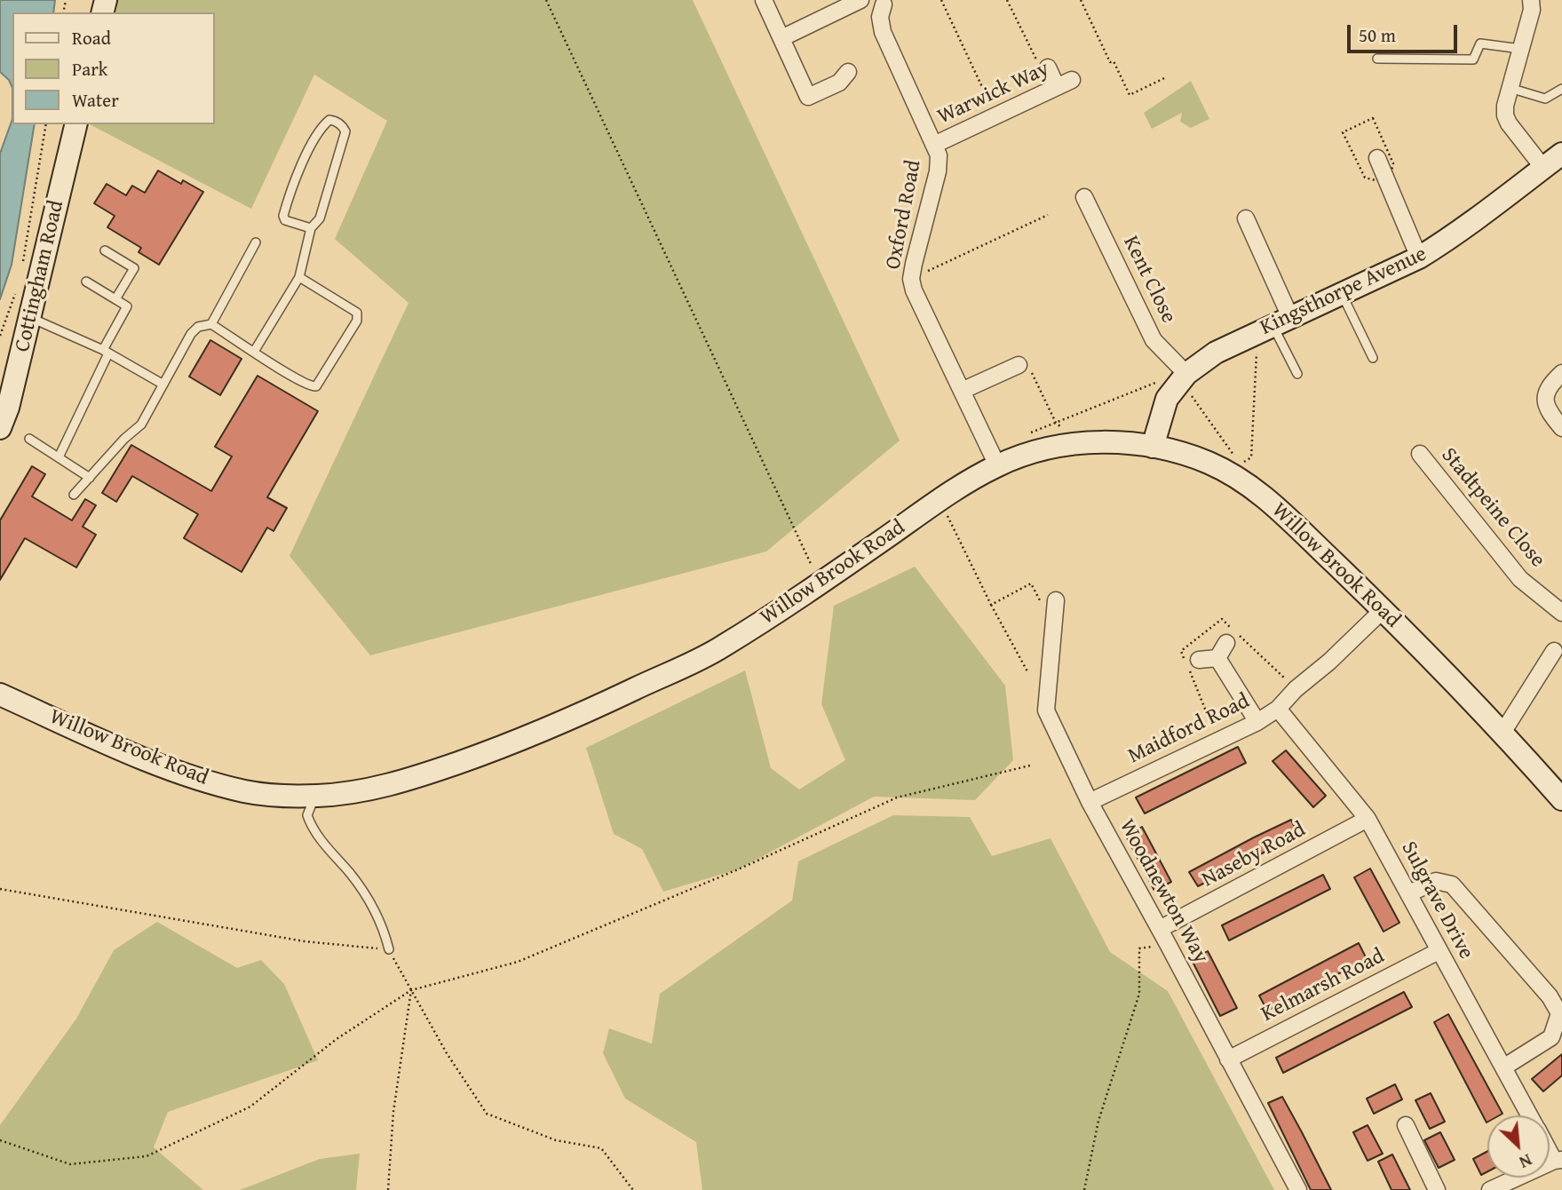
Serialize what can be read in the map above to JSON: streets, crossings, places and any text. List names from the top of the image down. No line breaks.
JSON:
{"streets":{"street":["Warwick Way","Oxford Road","Cottingham Road","Kent Close","Kingsthorpe Avenue","Stadtpeine Close","Willow Brook Road","Maidford Road","Naseby Road","Woodnewton Way","Sulgrave Drive","Kelmarsh Road"]},"crossings":[["Warwick Way","Oxford Road"],["Oxford Road","Willow Brook Road"],["Kent Close","Kingsthorpe Avenue"],["Kingsthorpe Avenue","Willow Brook Road"],["Willow Brook Road","Maidford Road"],["Maidford Road","Woodnewton Way"],["Maidford Road","Sulgrave Drive"],["Naseby Road","Woodnewton Way"],["Naseby Road","Sulgrave Drive"],["Woodnewton Way","Kelmarsh Road"],["Sulgrave Drive","Kelmarsh Road"]],"legend":["Road","Park","Water"],"scale_bar":"50 m","north":"bottom right"}
